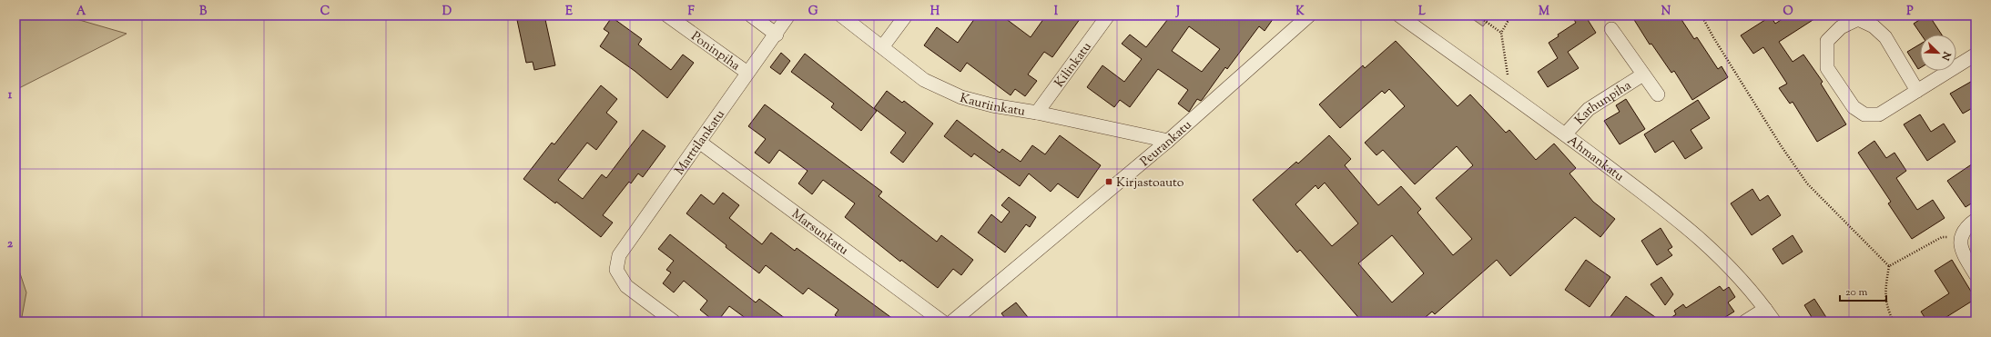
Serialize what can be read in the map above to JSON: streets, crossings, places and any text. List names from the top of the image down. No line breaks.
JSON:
{"streets":{"street":["Poninpiha","Kilinkatu","Kauriinkatu","Karhunpiha","Marttilankatu","Peurankatu","Ahmankatu","Marsunkatu"]},"crossings":[["Poninpiha","Marttilankatu"],["Kilinkatu","Kauriinkatu"],["Kauriinkatu","Peurankatu"],["Karhunpiha","Ahmankatu"],["Marttilankatu","Marsunkatu"]],"places":{"transit":["Kirjastoauto"]},"scale_bar":"20 m","north":"bottom right","grid":{"columns":["A","B","C","D","E","F","G","H","I","J","K","L","M","N","O","P"],"rows":["1","2"]}}
